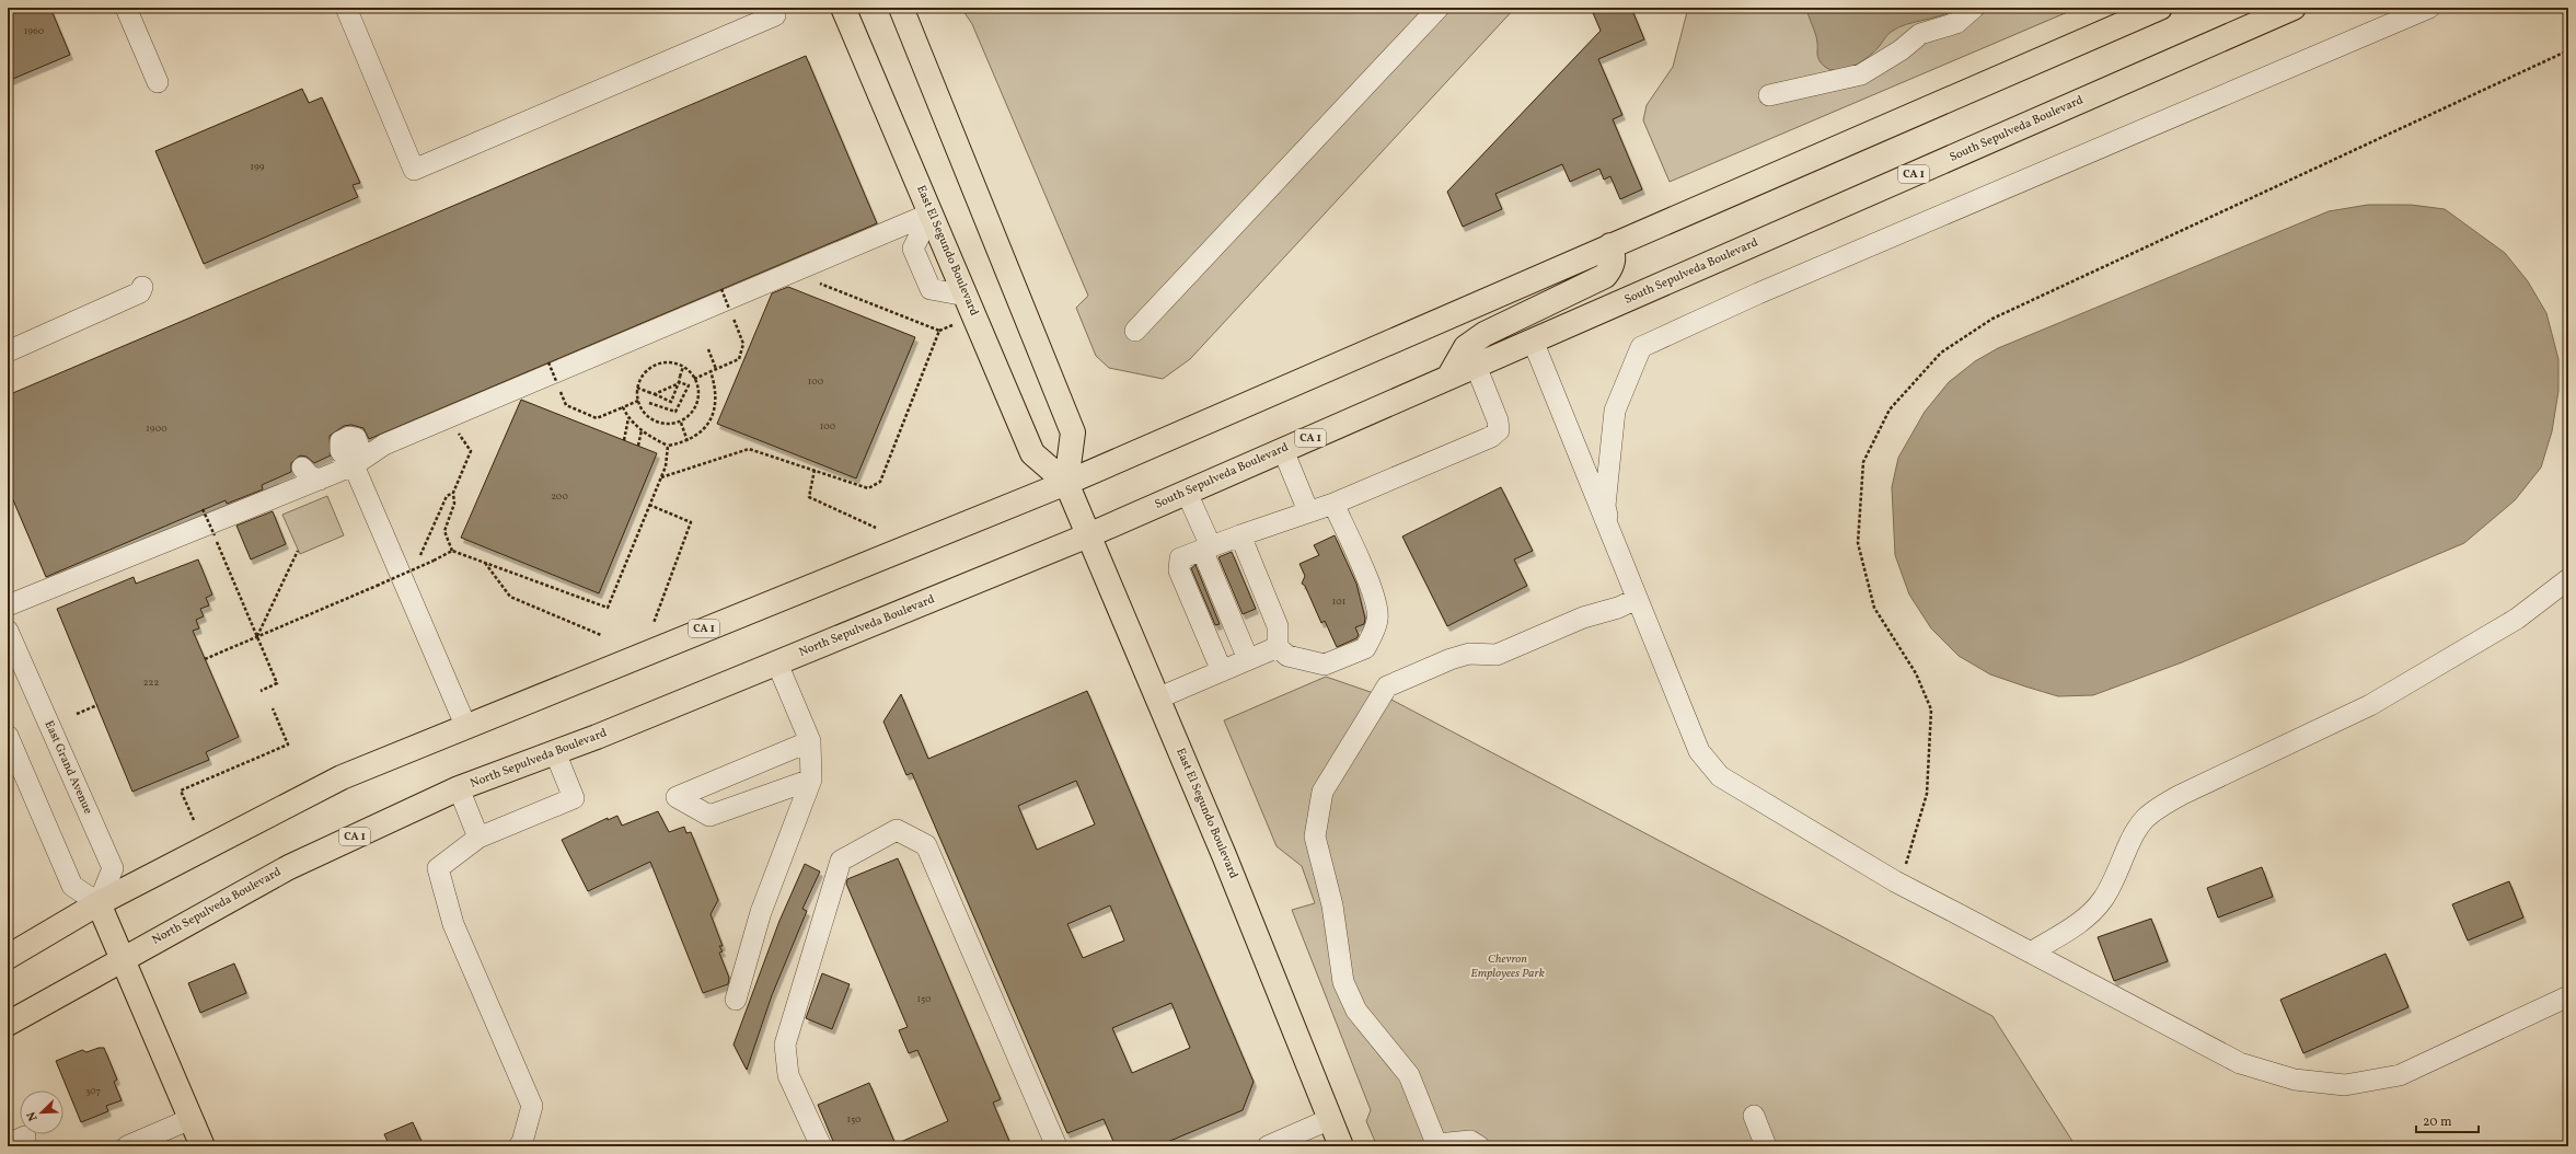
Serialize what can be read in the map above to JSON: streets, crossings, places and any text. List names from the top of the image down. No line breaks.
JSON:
{"streets":{"main road":["South Sepulveda Boulevard","CA 1","East El Segundo Boulevard","North Sepulveda Boulevard"],"street":["East Grand Avenue"]},"crossings":[["South Sepulveda Boulevard","East El Segundo Boulevard"],["South Sepulveda Boulevard","North Sepulveda Boulevard"],["CA 1","East El Segundo Boulevard"],["CA 1","East Grand Avenue"],["East El Segundo Boulevard","North Sepulveda Boulevard"]],"parks":["Chevron Employees Park"],"house_numbers":["1960","199","100","100","1900","200","101","222","150","307","150"],"scale_bar":"20 m","north":"bottom left"}
